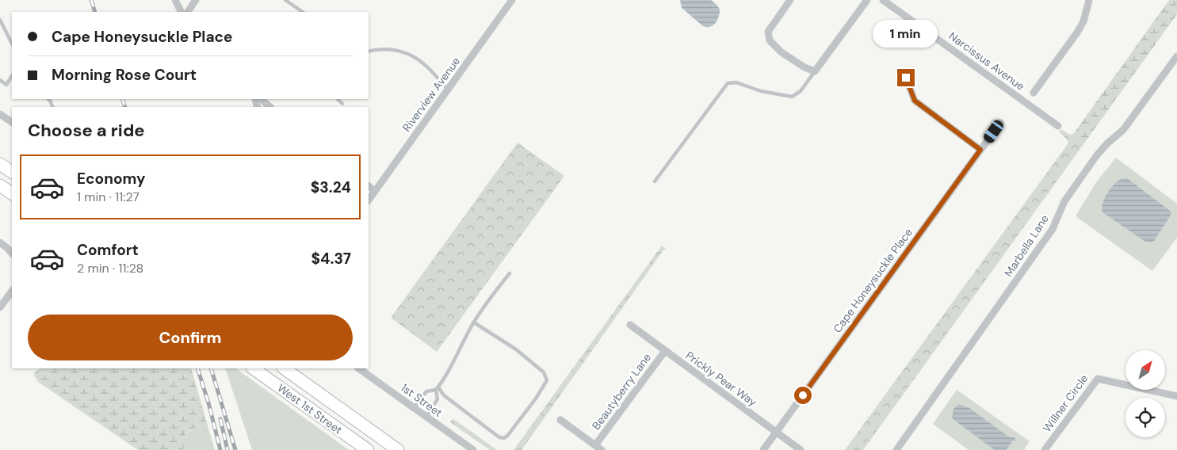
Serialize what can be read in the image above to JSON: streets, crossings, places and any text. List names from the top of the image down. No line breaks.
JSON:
{"streets":{"main road":["West 1st Street"],"street":["Narcissus Avenue","Riverview Avenue","Marbella Lane","Cape Honeysuckle Place","Prickly Pear Way","Beautyberry Lane","1st Street","Willner Circle"]},"crossings":[["Cape Honeysuckle Place","Prickly Pear Way"],["Prickly Pear Way","Beautyberry Lane"]],"north":"top right","page":{"banner":["Cape Honeysuckle Place","Morning Rose Court"],"bubble":"1 min","heading":"Choose a ride","list":[{"name":"Economy","note":"1 min · 11:27","value":"$3.24"},{"name":"Comfort","note":"2 min · 11:28","value":"$4.37"}],"buttons":"Confirm"}}
